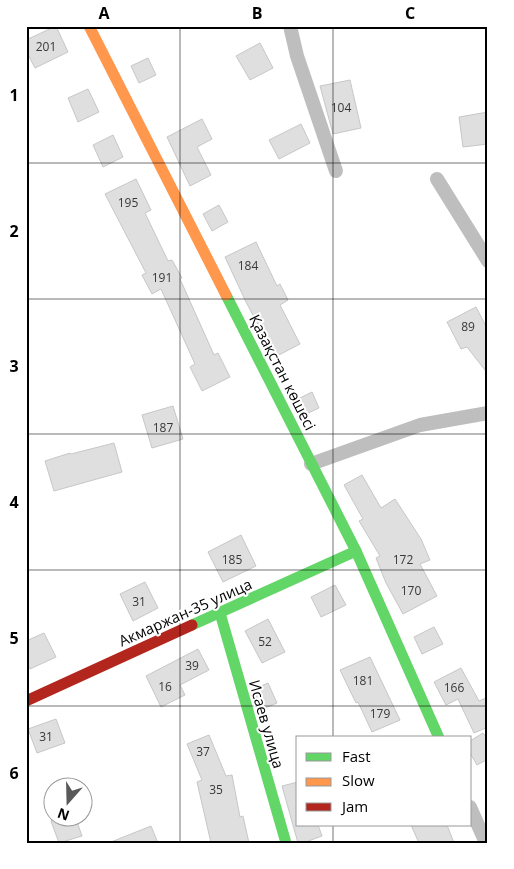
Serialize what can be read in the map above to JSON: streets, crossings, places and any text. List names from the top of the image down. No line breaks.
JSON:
{"streets":{"street":["Қазақстан көшесі","Акмаржан-35 улица","Исаев улица"]},"crossings":[["Қазақстан көшесі","Акмаржан-35 улица"],["Акмаржан-35 улица","Исаев улица"]],"house_numbers":["201","104","195","184","191","89","187","185","172","170","31","52","39","181","16","166","179","31","37","35"],"legend":["Fast","Slow","Jam"],"north":"bottom","grid":{"columns":["A","B","C"],"rows":["1","2","3","4","5","6"]}}
